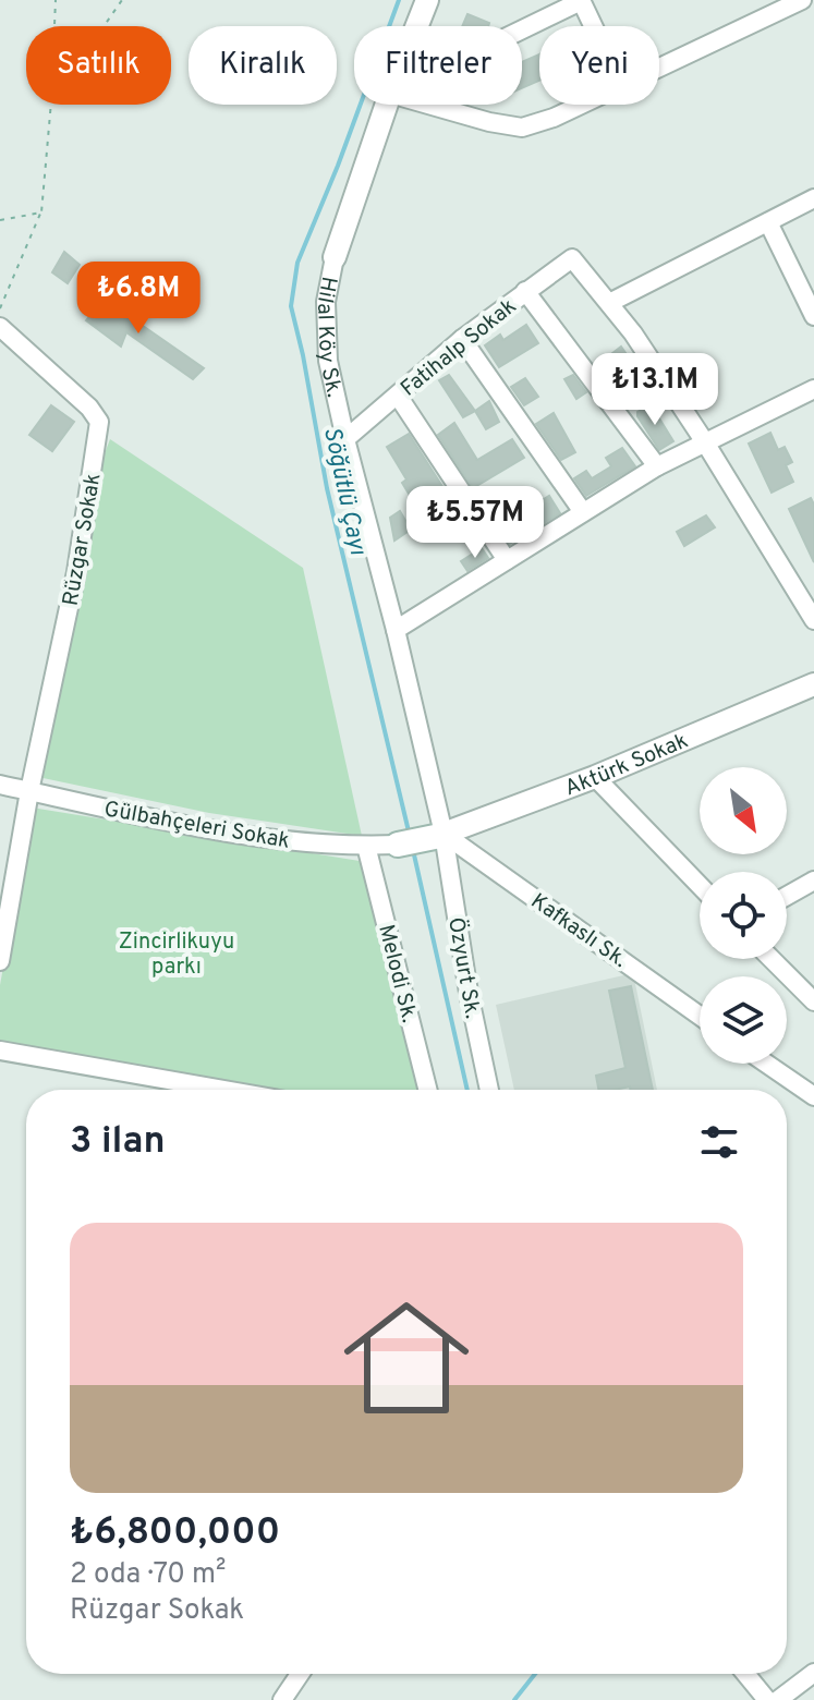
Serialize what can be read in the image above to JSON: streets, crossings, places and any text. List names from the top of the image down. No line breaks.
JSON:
{"streets":{"street":["Hilal Köy Sk.","Fatihalp Sokak","Rüzgar Sokak","Aktürk Sokak","Gülbahçeleri Sokak","Kafkaslı Sk.","Özyurt Sk.","Melodi Sk."]},"crossings":[["Hilal Köy Sk.","Fatihalp Sokak"],["Hilal Köy Sk.","Aktürk Sokak"],["Hilal Köy Sk.","Kafkaslı Sk."],["Hilal Köy Sk.","Özyurt Sk."],["Rüzgar Sokak","Gülbahçeleri Sokak"],["Aktürk Sokak","Kafkaslı Sk."],["Aktürk Sokak","Özyurt Sk."],["Gülbahçeleri Sokak","Melodi Sk."],["Kafkaslı Sk.","Özyurt Sk."]],"water":["Söğütlü Çayı"],"parks":["Zincirlikuyu parkı"],"north":"bottom right","page":{"chip":["Satılık","Kiralık","Filtreler","Yeni"],"price":["₺6.8M","₺13.1M","₺5.57M"],"heading":"3 ilan","list":[{"name":"₺6,800,000","note":"2 oda · 70 m² · Rüzgar Sokak"}]}}
